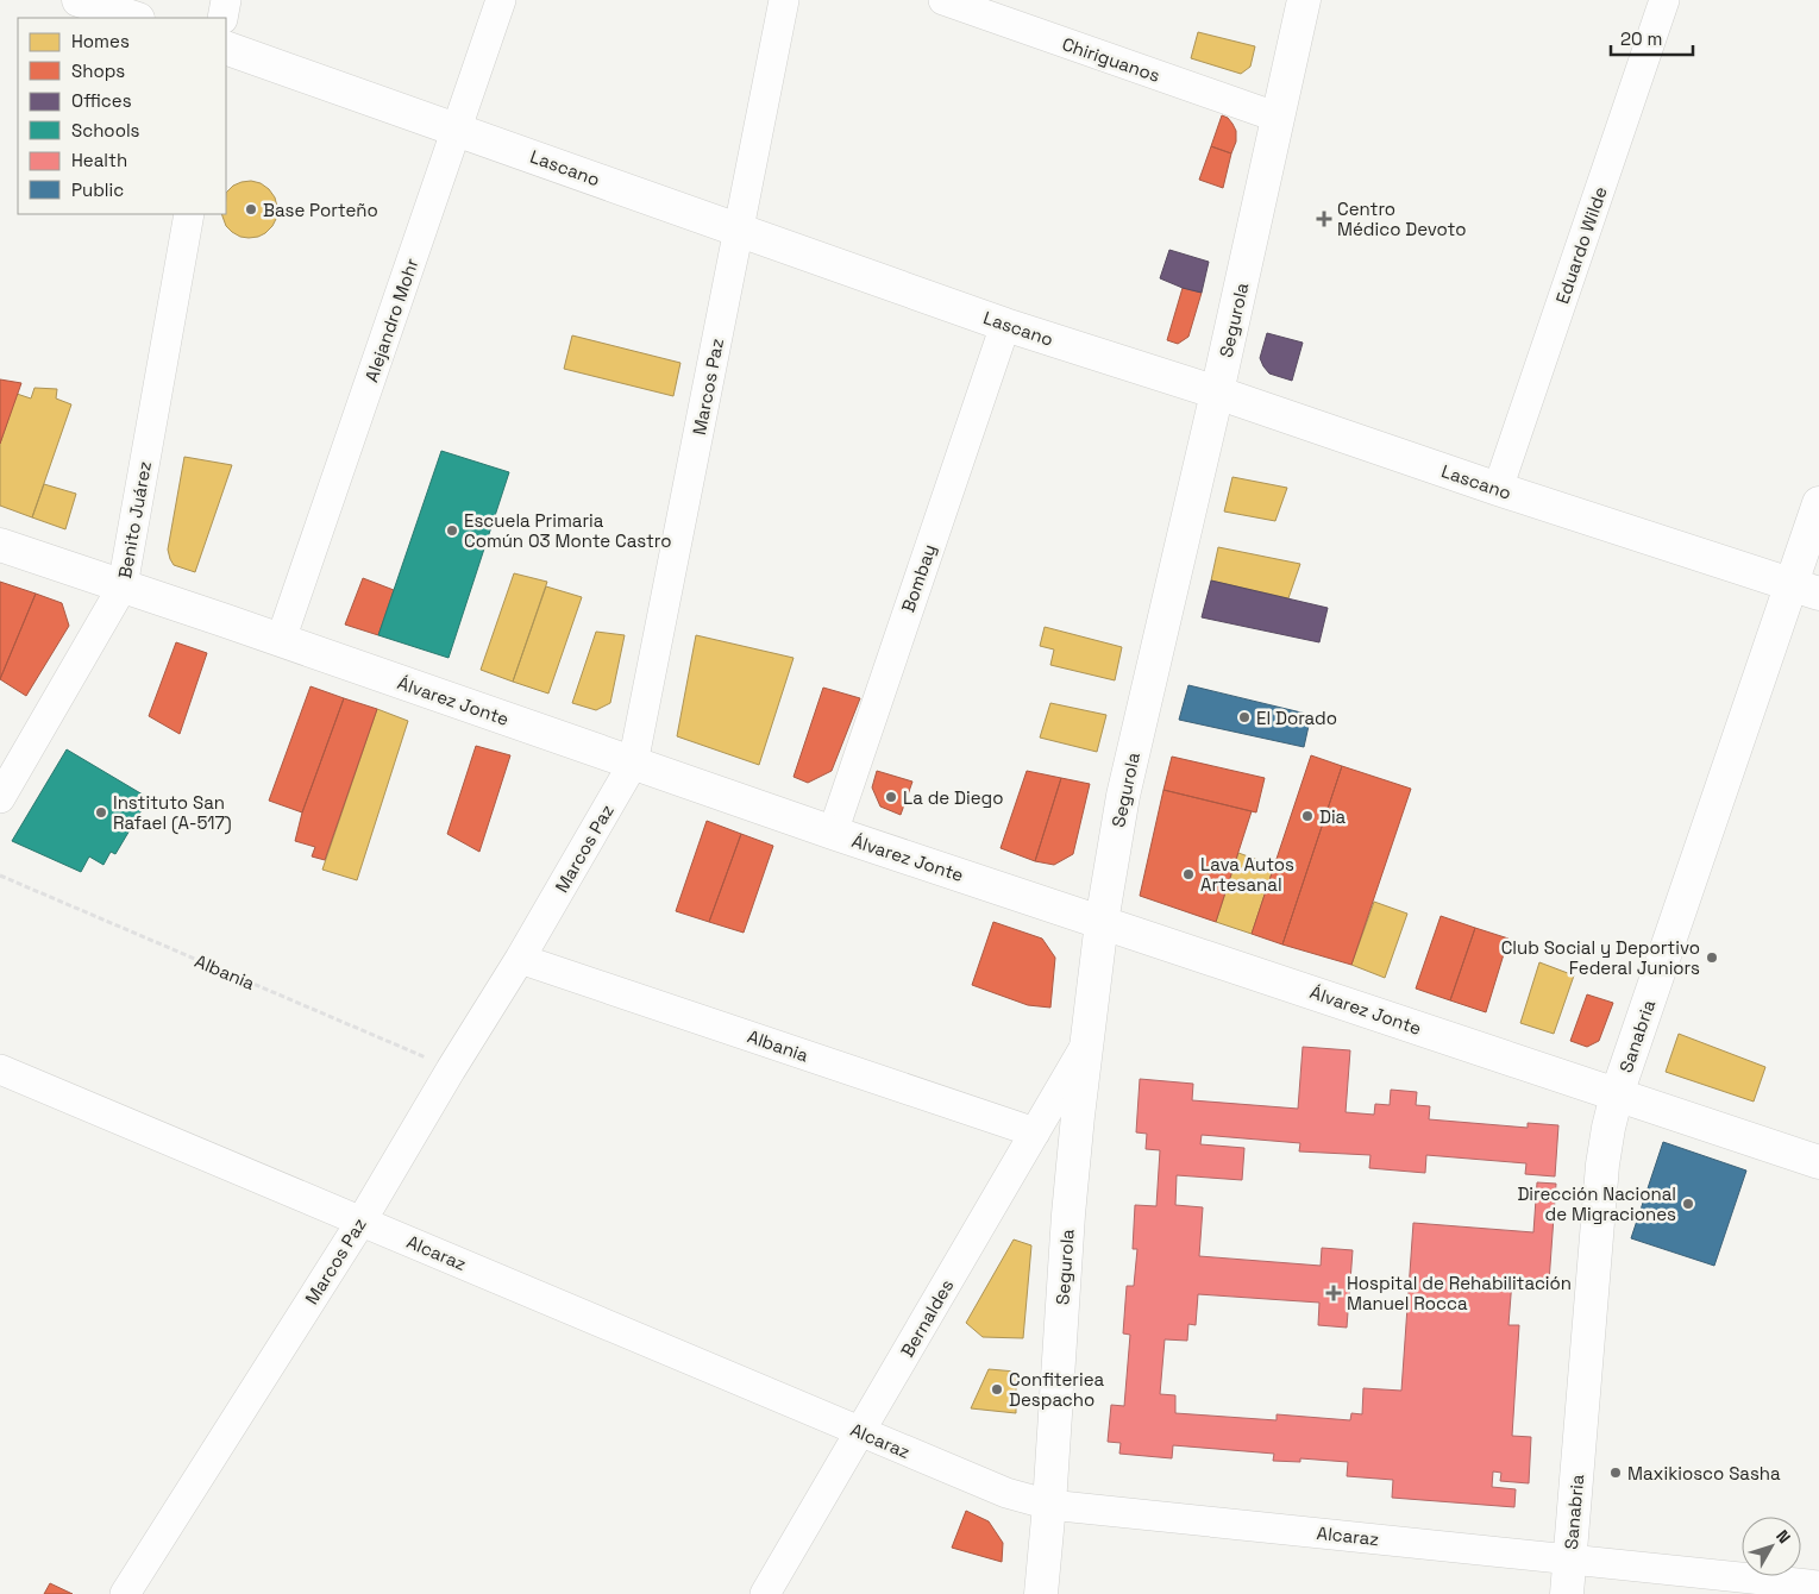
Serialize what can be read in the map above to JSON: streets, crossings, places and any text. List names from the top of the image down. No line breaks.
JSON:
{"streets":{"street":["Chiriguanos","Lascano","Eduardo Wilde","Alejandro Mohr","Segurola","Marcos Paz","Benito Juárez","Bombay","Álvarez Jonte","Albania","Sanabria","Alcaraz","Bernaldes"]},"crossings":[["Chiriguanos","Segurola"],["Lascano","Eduardo Wilde"],["Lascano","Alejandro Mohr"],["Lascano","Segurola"],["Lascano","Marcos Paz"],["Lascano","Bombay"],["Lascano","Sanabria"],["Alejandro Mohr","Álvarez Jonte"],["Segurola","Álvarez Jonte"],["Segurola","Alcaraz"],["Segurola","Bernaldes"],["Marcos Paz","Álvarez Jonte"],["Marcos Paz","Albania"],["Marcos Paz","Alcaraz"],["Benito Juárez","Álvarez Jonte"],["Bombay","Álvarez Jonte"],["Álvarez Jonte","Sanabria"],["Albania","Bernaldes"],["Sanabria","Alcaraz"],["Alcaraz","Bernaldes"]],"places":{"other":["Base Porteño","Escuela Primaria Común 03 Monte Castro","El Dorado","La de Diego","Instituto San Rafael (A-517)","Dia","Lava Autos Artesanal","Club Social y Deportivo Federal Juniors","Dirección Nacional de Migraciones","Confiteriea Despacho","Maxikiosco Sasha"],"health":["Centro Médico Devoto","Hospital de Rehabilitación Manuel Rocca"]},"legend":["Homes","Shops","Offices","Schools","Health","Public"],"scale_bar":"20 m","north":"top right"}
